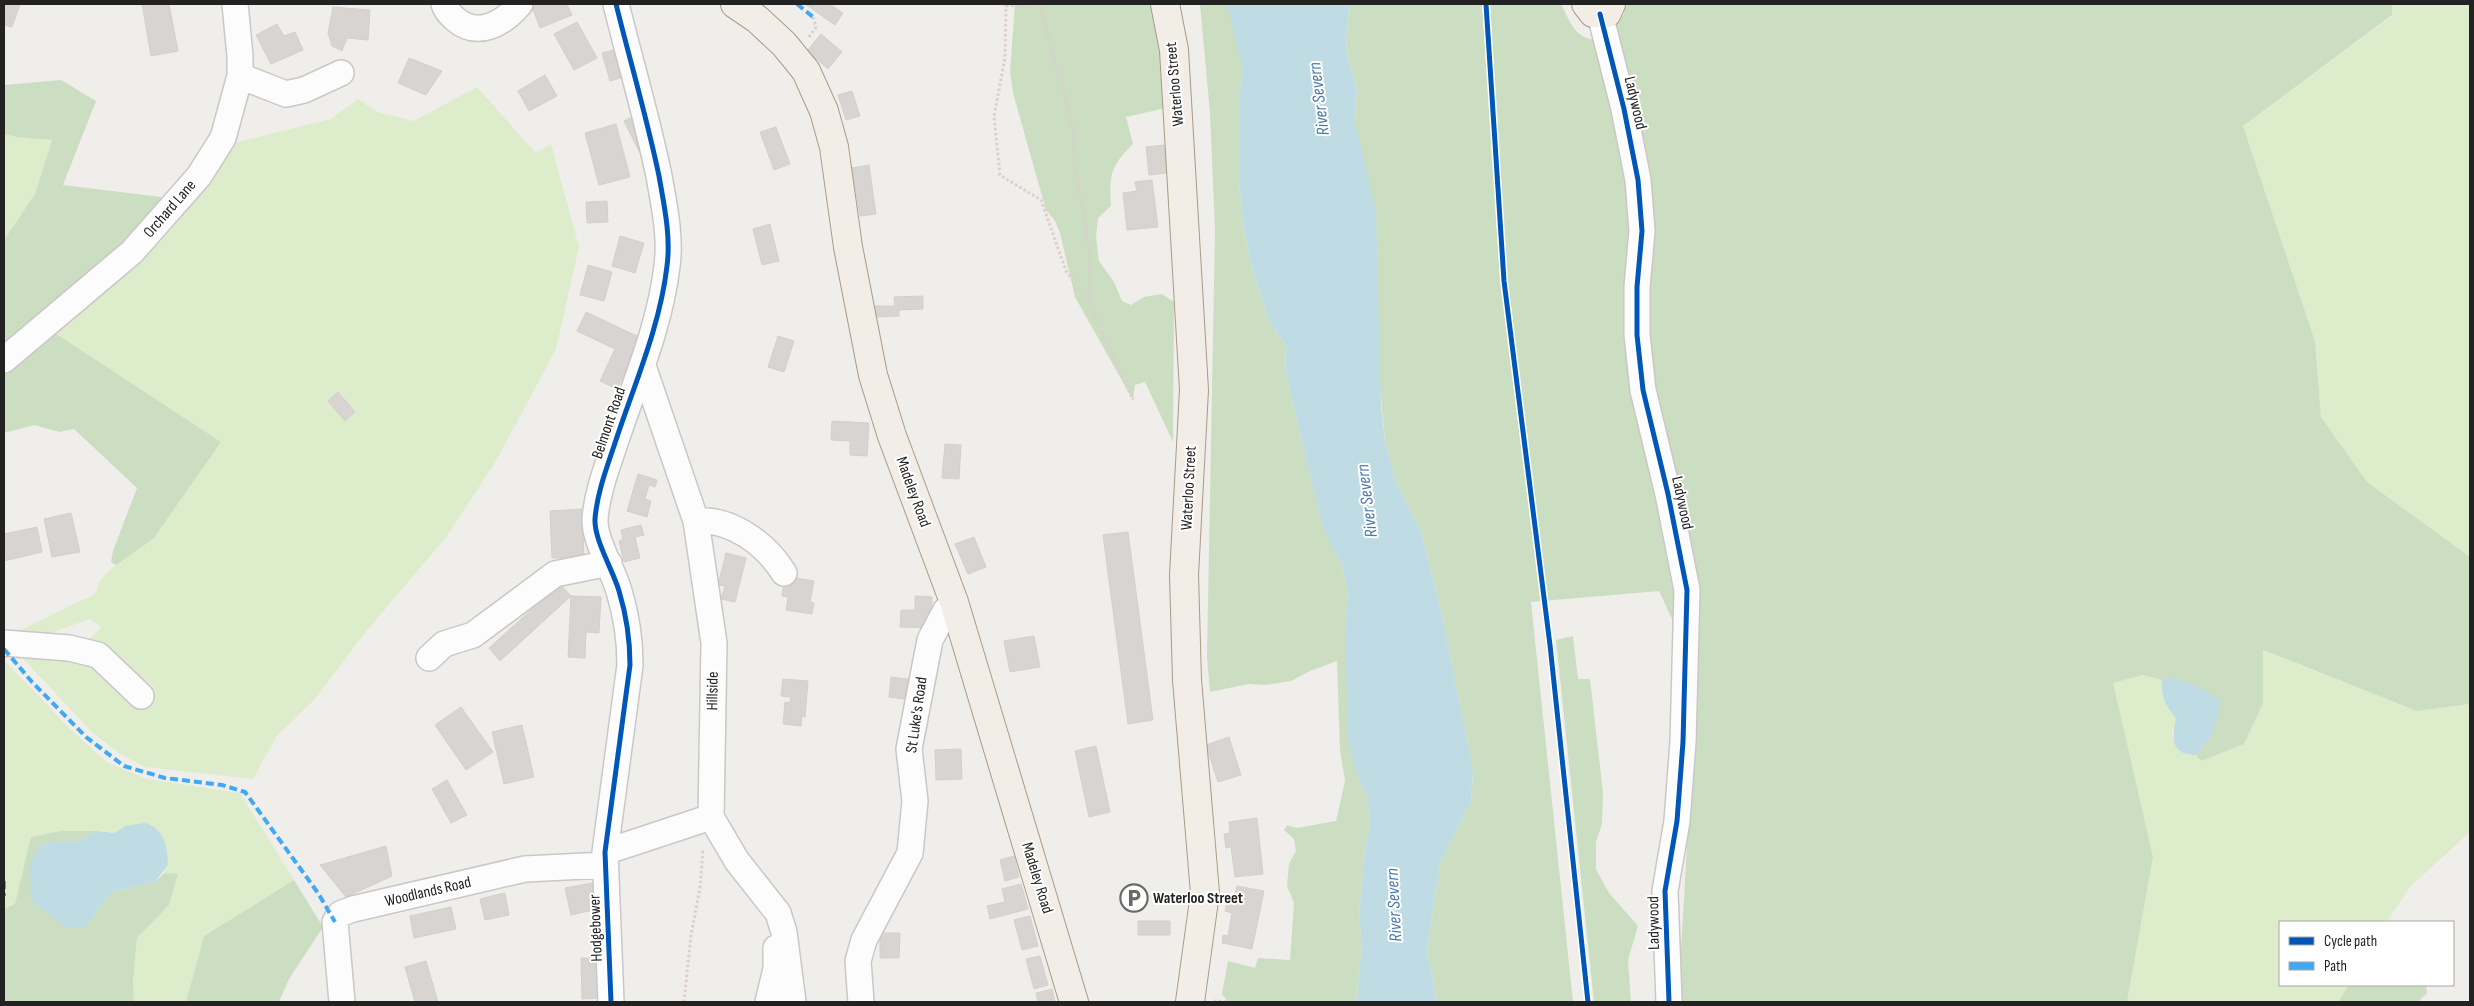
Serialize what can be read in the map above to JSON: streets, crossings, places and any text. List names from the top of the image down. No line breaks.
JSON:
{"streets":{"main road":["Waterloo Street","Madeley Road"],"street":["Ladywood","Orchard Lane","Belmont Road","Hillside","St Luke's Road","Woodlands Road","Hodgebower"]},"crossings":[["Belmont Road","Hillside"],["Belmont Road","Woodlands Road"],["Belmont Road","Hodgebower"],["Madeley Road","St Luke's Road"],["Hillside","Woodlands Road"],["Woodlands Road","Hodgebower"]],"water":["River Severn"],"places":{"parking":["Waterloo Street"]},"legend":["Cycle path","Path"]}
